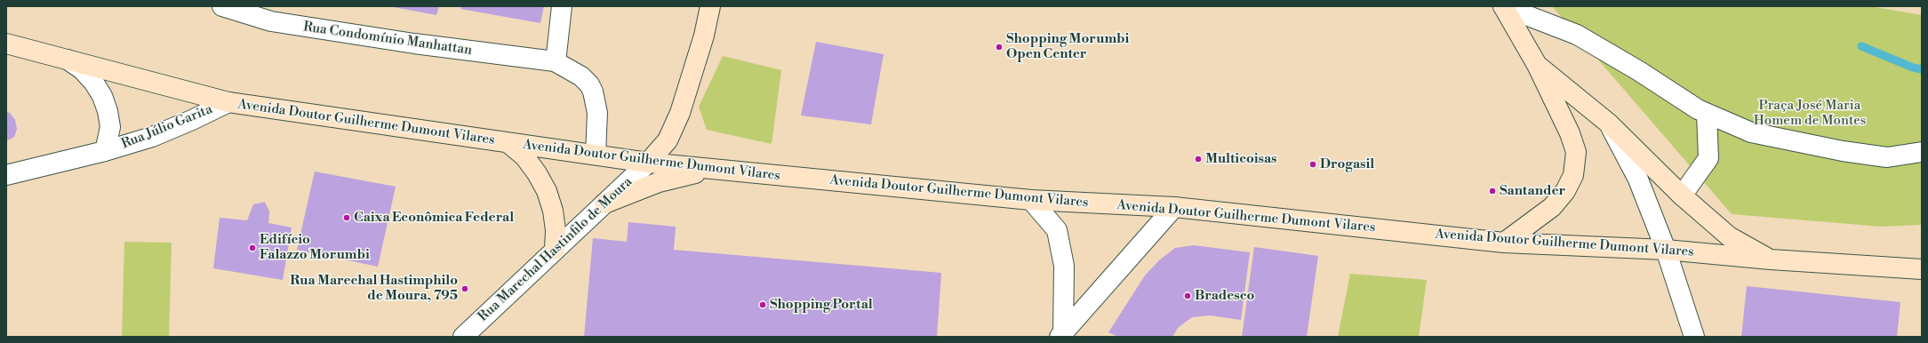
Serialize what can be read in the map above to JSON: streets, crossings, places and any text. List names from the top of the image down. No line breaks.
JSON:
{"streets":{"main road":["Avenida Doutor Guilherme Dumont Vilares","Rua Marechal Hastinfilo de Moura"],"street":["Rua Condomínio Manhattan","Rua Júlio Garita"]},"crossings":[["Rua Condomínio Manhattan","Avenida Doutor Guilherme Dumont Vilares"],["Avenida Doutor Guilherme Dumont Vilares","Rua Júlio Garita"],["Avenida Doutor Guilherme Dumont Vilares","Rua Marechal Hastinfilo de Moura"]],"parks":["Praça José Maria Homem de Montes"],"places":["Shopping Morumbi Open Center","Multicoisas","Drogasil","Santander","Caixa Econômica Federal","Edifício Falazzo Morumbi","Rua Marechal Hastimphilo de Moura, 795","Bradesco","Shopping Portal"]}
